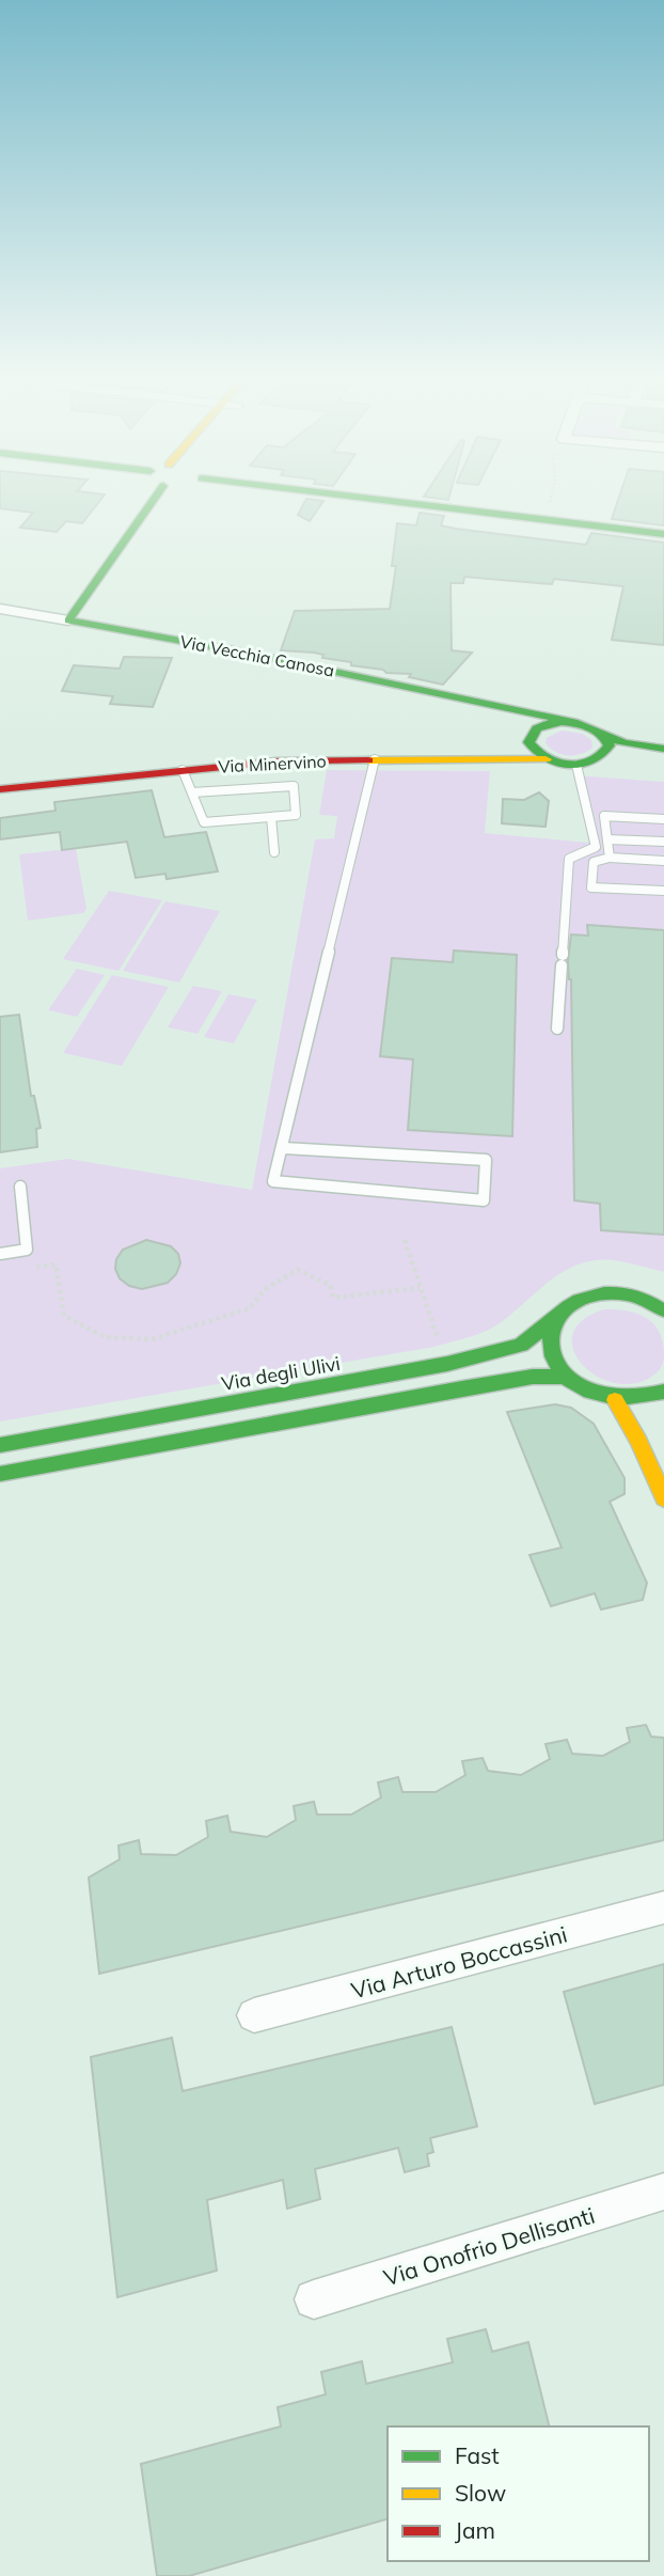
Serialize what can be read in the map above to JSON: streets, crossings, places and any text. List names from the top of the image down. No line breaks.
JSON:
{"streets":{"main road":["Via Vecchia Canosa","Via Minervino","Via degli Ulivi"],"street":["Via Arturo Boccassini","Via Onofrio Dellisanti"]},"crossings":[["Via Vecchia Canosa","Via Minervino"]],"legend":["Fast","Slow","Jam"]}
